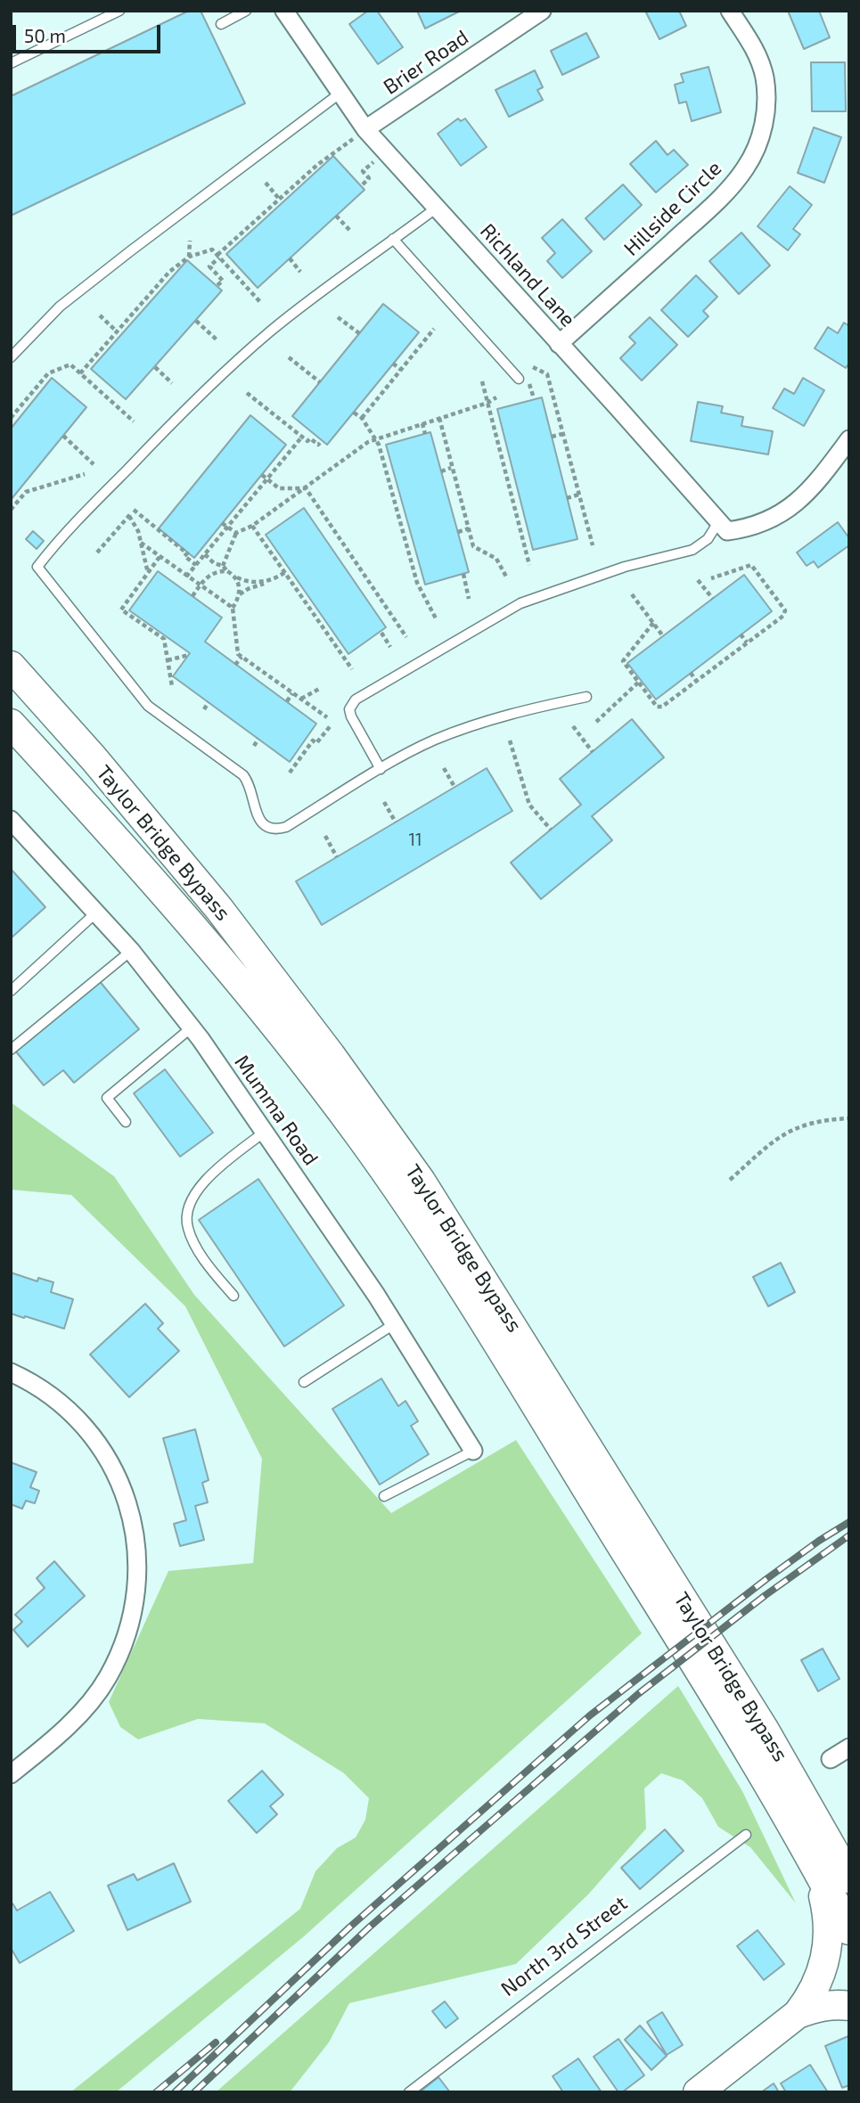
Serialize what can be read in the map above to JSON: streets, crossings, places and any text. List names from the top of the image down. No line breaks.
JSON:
{"streets":{"main road":["Taylor Bridge Bypass"],"street":["Brier Road","Hillside Circle","Richland Lane","Mumma Road"],"lane":["North 3rd Street"]},"crossings":[["Brier Road","Richland Lane"],["Hillside Circle","Richland Lane"]],"house_numbers":["11"],"scale_bar":"50 m"}
